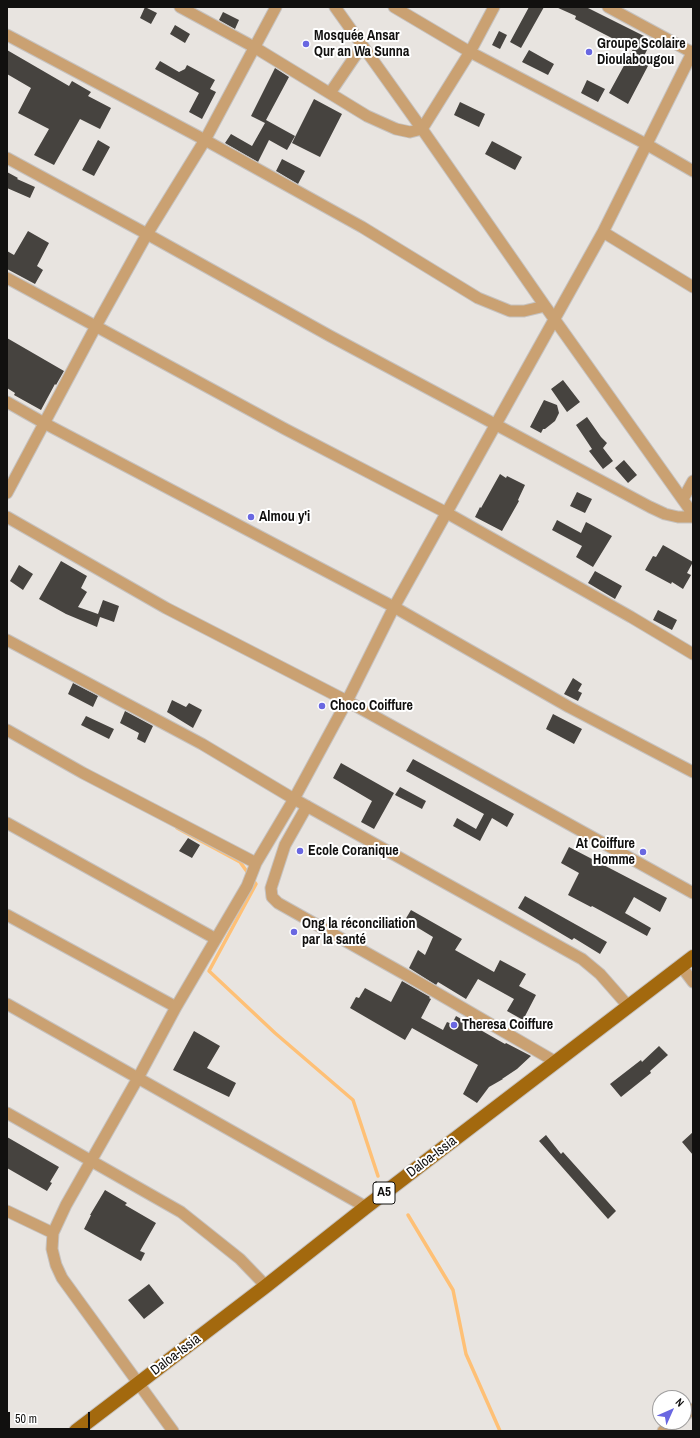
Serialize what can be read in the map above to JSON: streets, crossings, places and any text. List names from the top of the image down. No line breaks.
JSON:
{"streets":{"main road":["Daloa-Issia","A5"]},"places":["Mosquée Ansar Qur an Wa Sunna","Groupe Scolaire Dioulabougou","Almou y'i","Choco Coiffure","Ecole Coranique","At Coiffure Homme","Ong la réconciliation par la santé","Theresa Coiffure"],"scale_bar":"50 m","north":"top right"}
